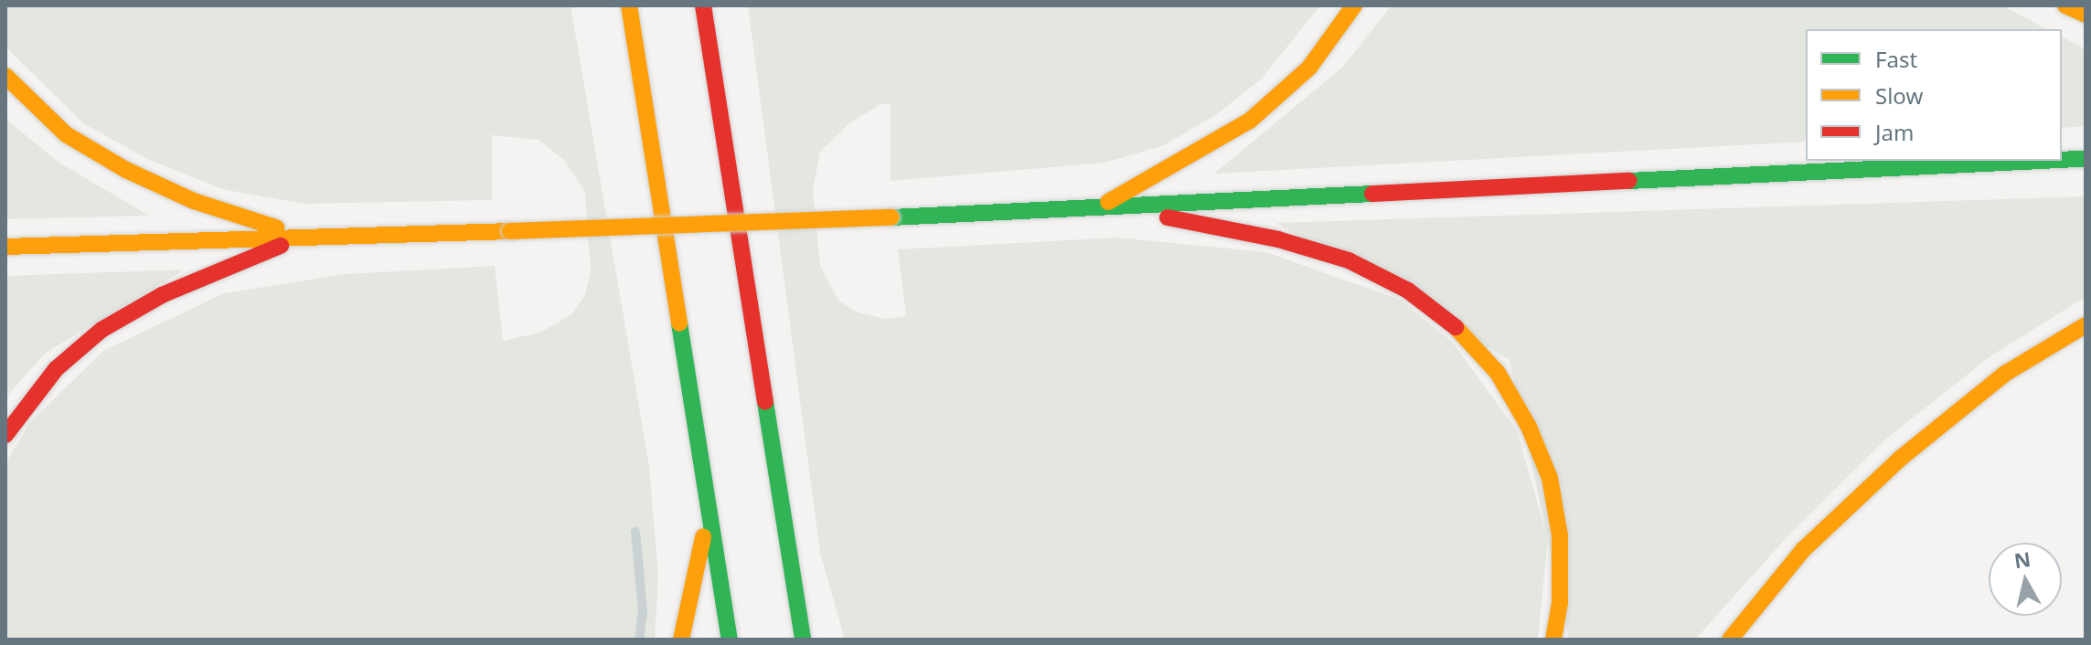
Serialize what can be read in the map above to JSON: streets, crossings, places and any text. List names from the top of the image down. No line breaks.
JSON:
{"legend":["Fast","Slow","Jam"],"north":"top"}
